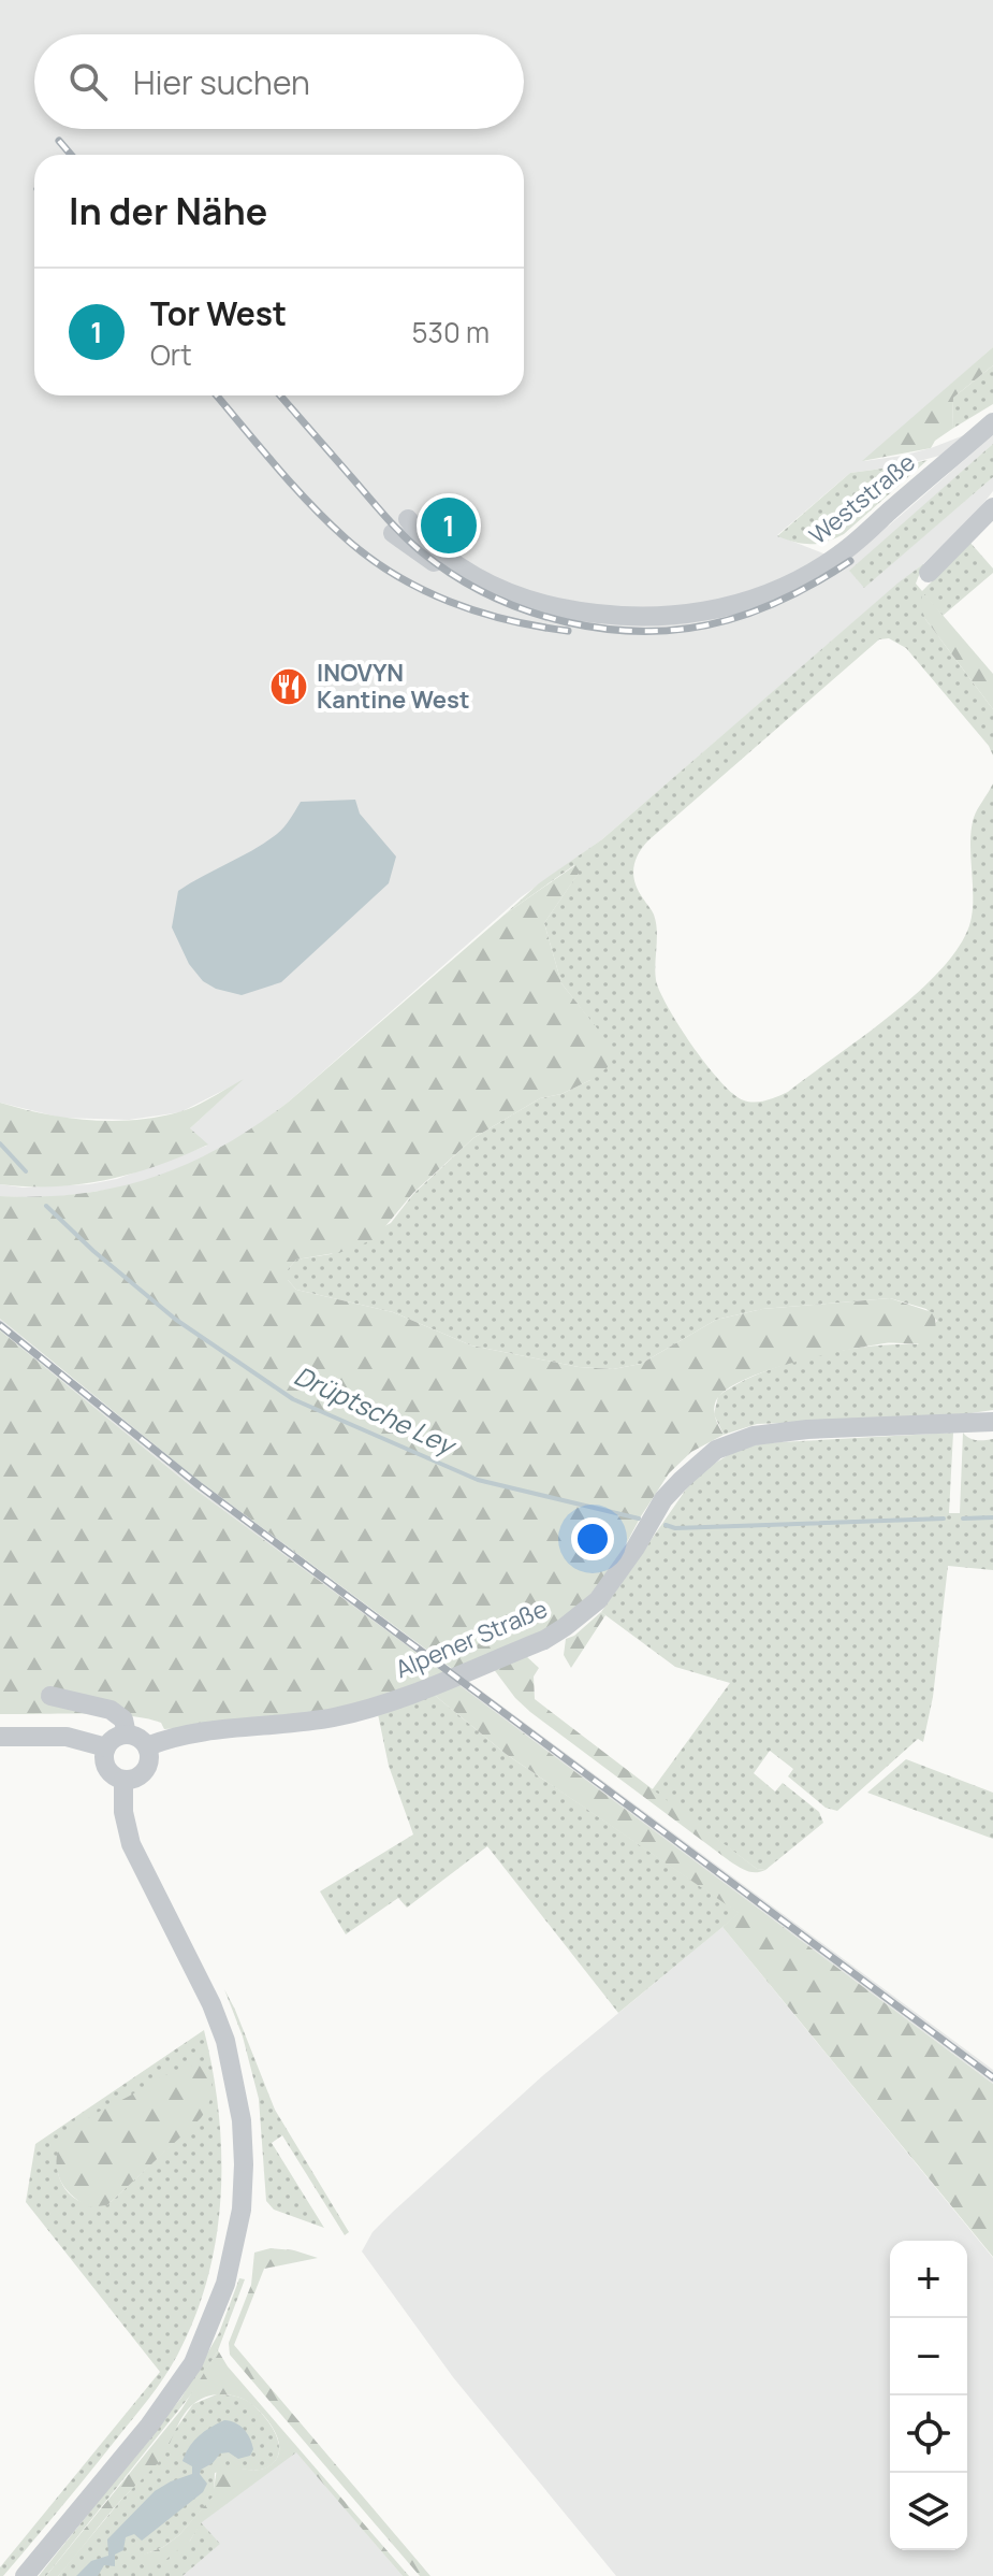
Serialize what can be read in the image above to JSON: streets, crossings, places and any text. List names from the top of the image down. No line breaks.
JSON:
{"streets":{"street":["Weststraße","Alpener Straße"]},"water":["Drüptsche Ley"],"places":{"restaurant":["INOVYN Kantine West"]},"page":{"search":"Hier suchen","heading":"In der Nähe","list":[{"mark":"1","name":"Tor West","note":"Ort","value":"530 m"}],"pins":"1","map_buttons":["+","−"]}}
